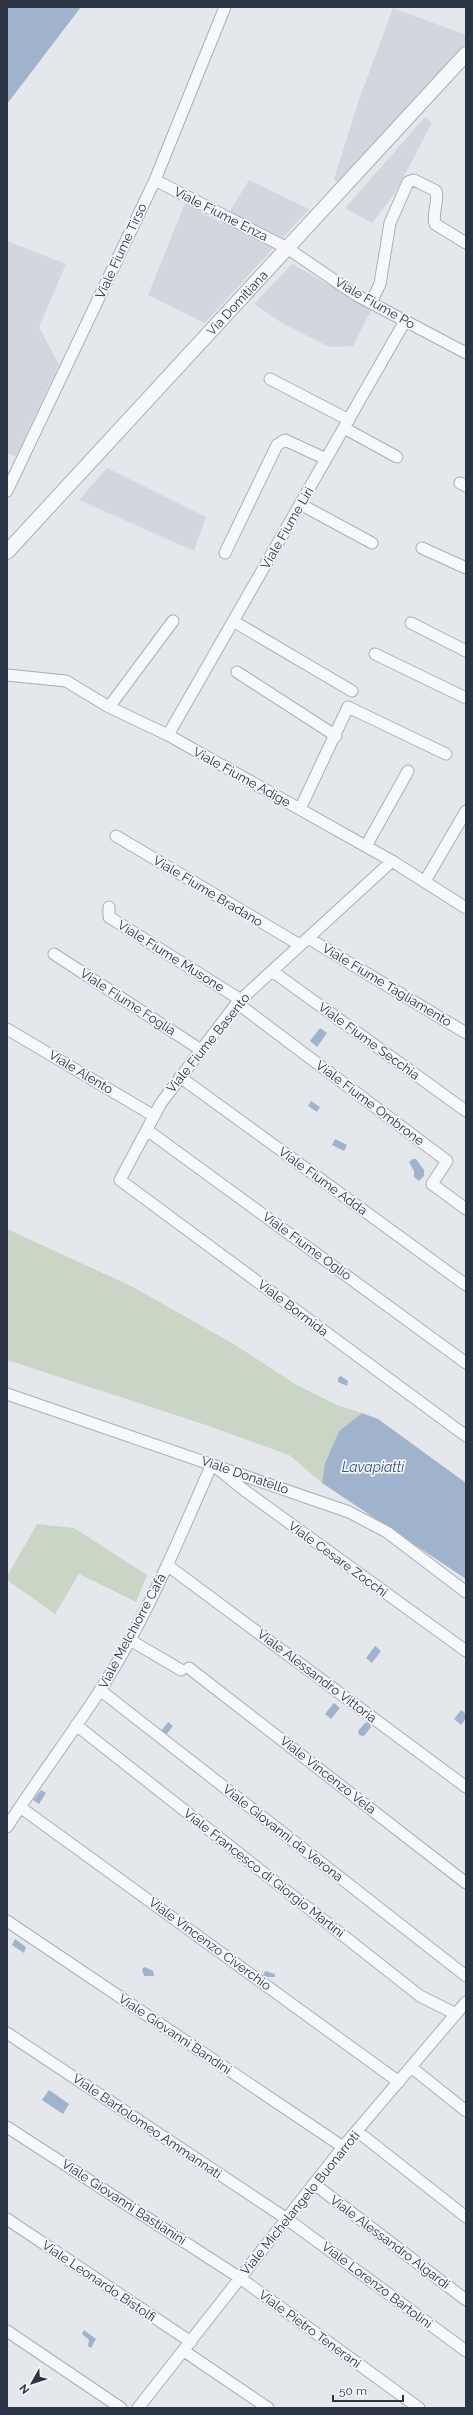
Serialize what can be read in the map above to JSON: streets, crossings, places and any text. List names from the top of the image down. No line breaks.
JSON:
{"streets":{"street":["Viale Fiume Enza","Viale Fiume Tirso","Via Domitiana","Viale Fiume Po","Viale Fiume Liri","Viale Fiume Adige","Viale Fiume Bradano","Viale Fiume Musone","Viale Fiume Tagliamento","Viale Fiume Foglia","Viale Fiume Secchia","Viale Fiume Basento","Viale Alento","Viale Fiume Ombrone","Viale Fiume Adda","Viale Fiume Oglio","Viale Bormida","Viale Donatello","Viale Cesare Zocchi","Viale Melchiorre Cafà","Viale Alessandro Vittoria","Viale Vincenzo Vela","Viale Giovanni da Verona","Viale Francesco di Giorgio Martini","Viale Vincenzo Civerchio","Viale Giovanni Bandini","Viale Bartolomeo Ammannati","Viale Giovanni Bastianini","Viale Michelangelo Buonarroti","Viale Alessandro Algardi","Viale Leonardo Bistolfi","Viale Lorenzo Bartolini","Viale Pietro Tenerani"]},"crossings":[["Viale Fiume Enza","Viale Fiume Tirso"],["Viale Fiume Enza","Via Domitiana"],["Viale Fiume Enza","Viale Fiume Po"],["Via Domitiana","Viale Fiume Po"],["Viale Fiume Po","Viale Fiume Liri"],["Viale Fiume Liri","Viale Fiume Adige"],["Viale Fiume Adige","Viale Fiume Basento"],["Viale Fiume Bradano","Viale Fiume Tagliamento"],["Viale Fiume Bradano","Viale Fiume Basento"],["Viale Fiume Musone","Viale Fiume Basento"],["Viale Fiume Musone","Viale Fiume Ombrone"],["Viale Fiume Tagliamento","Viale Fiume Basento"],["Viale Fiume Foglia","Viale Fiume Basento"],["Viale Fiume Secchia","Viale Fiume Basento"],["Viale Fiume Basento","Viale Alento"],["Viale Fiume Basento","Viale Fiume Ombrone"],["Viale Fiume Basento","Viale Fiume Adda"],["Viale Fiume Basento","Viale Fiume Oglio"],["Viale Fiume Basento","Viale Bormida"],["Viale Donatello","Viale Cesare Zocchi"],["Viale Donatello","Viale Melchiorre Cafà"],["Viale Cesare Zocchi","Viale Melchiorre Cafà"],["Viale Melchiorre Cafà","Viale Alessandro Vittoria"],["Viale Melchiorre Cafà","Viale Vincenzo Vela"],["Viale Melchiorre Cafà","Viale Giovanni da Verona"],["Viale Melchiorre Cafà","Viale Francesco di Giorgio Martini"],["Viale Melchiorre Cafà","Viale Vincenzo Civerchio"],["Viale Francesco di Giorgio Martini","Viale Michelangelo Buonarroti"],["Viale Vincenzo Civerchio","Viale Michelangelo Buonarroti"],["Viale Giovanni Bandini","Viale Michelangelo Buonarroti"],["Viale Bartolomeo Ammannati","Viale Michelangelo Buonarroti"],["Viale Bartolomeo Ammannati","Viale Lorenzo Bartolini"],["Viale Giovanni Bastianini","Viale Michelangelo Buonarroti"],["Viale Giovanni Bastianini","Viale Pietro Tenerani"],["Viale Michelangelo Buonarroti","Viale Alessandro Algardi"],["Viale Michelangelo Buonarroti","Viale Leonardo Bistolfi"],["Viale Michelangelo Buonarroti","Viale Lorenzo Bartolini"],["Viale Michelangelo Buonarroti","Viale Pietro Tenerani"]],"water":["Lavapiatti"],"scale_bar":"50 m","north":"bottom left"}
